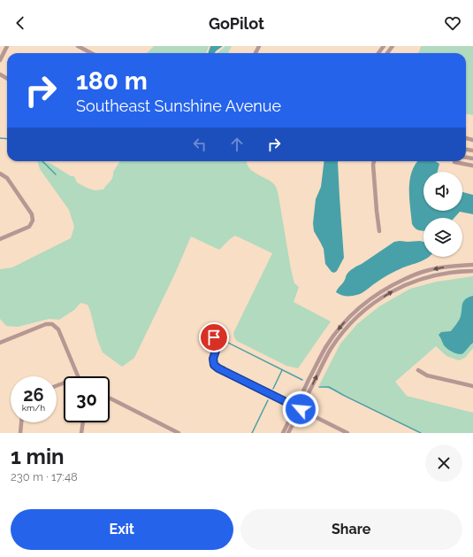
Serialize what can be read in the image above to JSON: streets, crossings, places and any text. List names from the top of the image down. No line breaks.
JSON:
{"page":{"header":"GoPilot","turn":["180 m","Southeast Sunshine Avenue"],"speed":"26 km/h","limit":"30","heading":["1 min","230 m · 17:48"],"buttons":["Exit","Share"]}}
